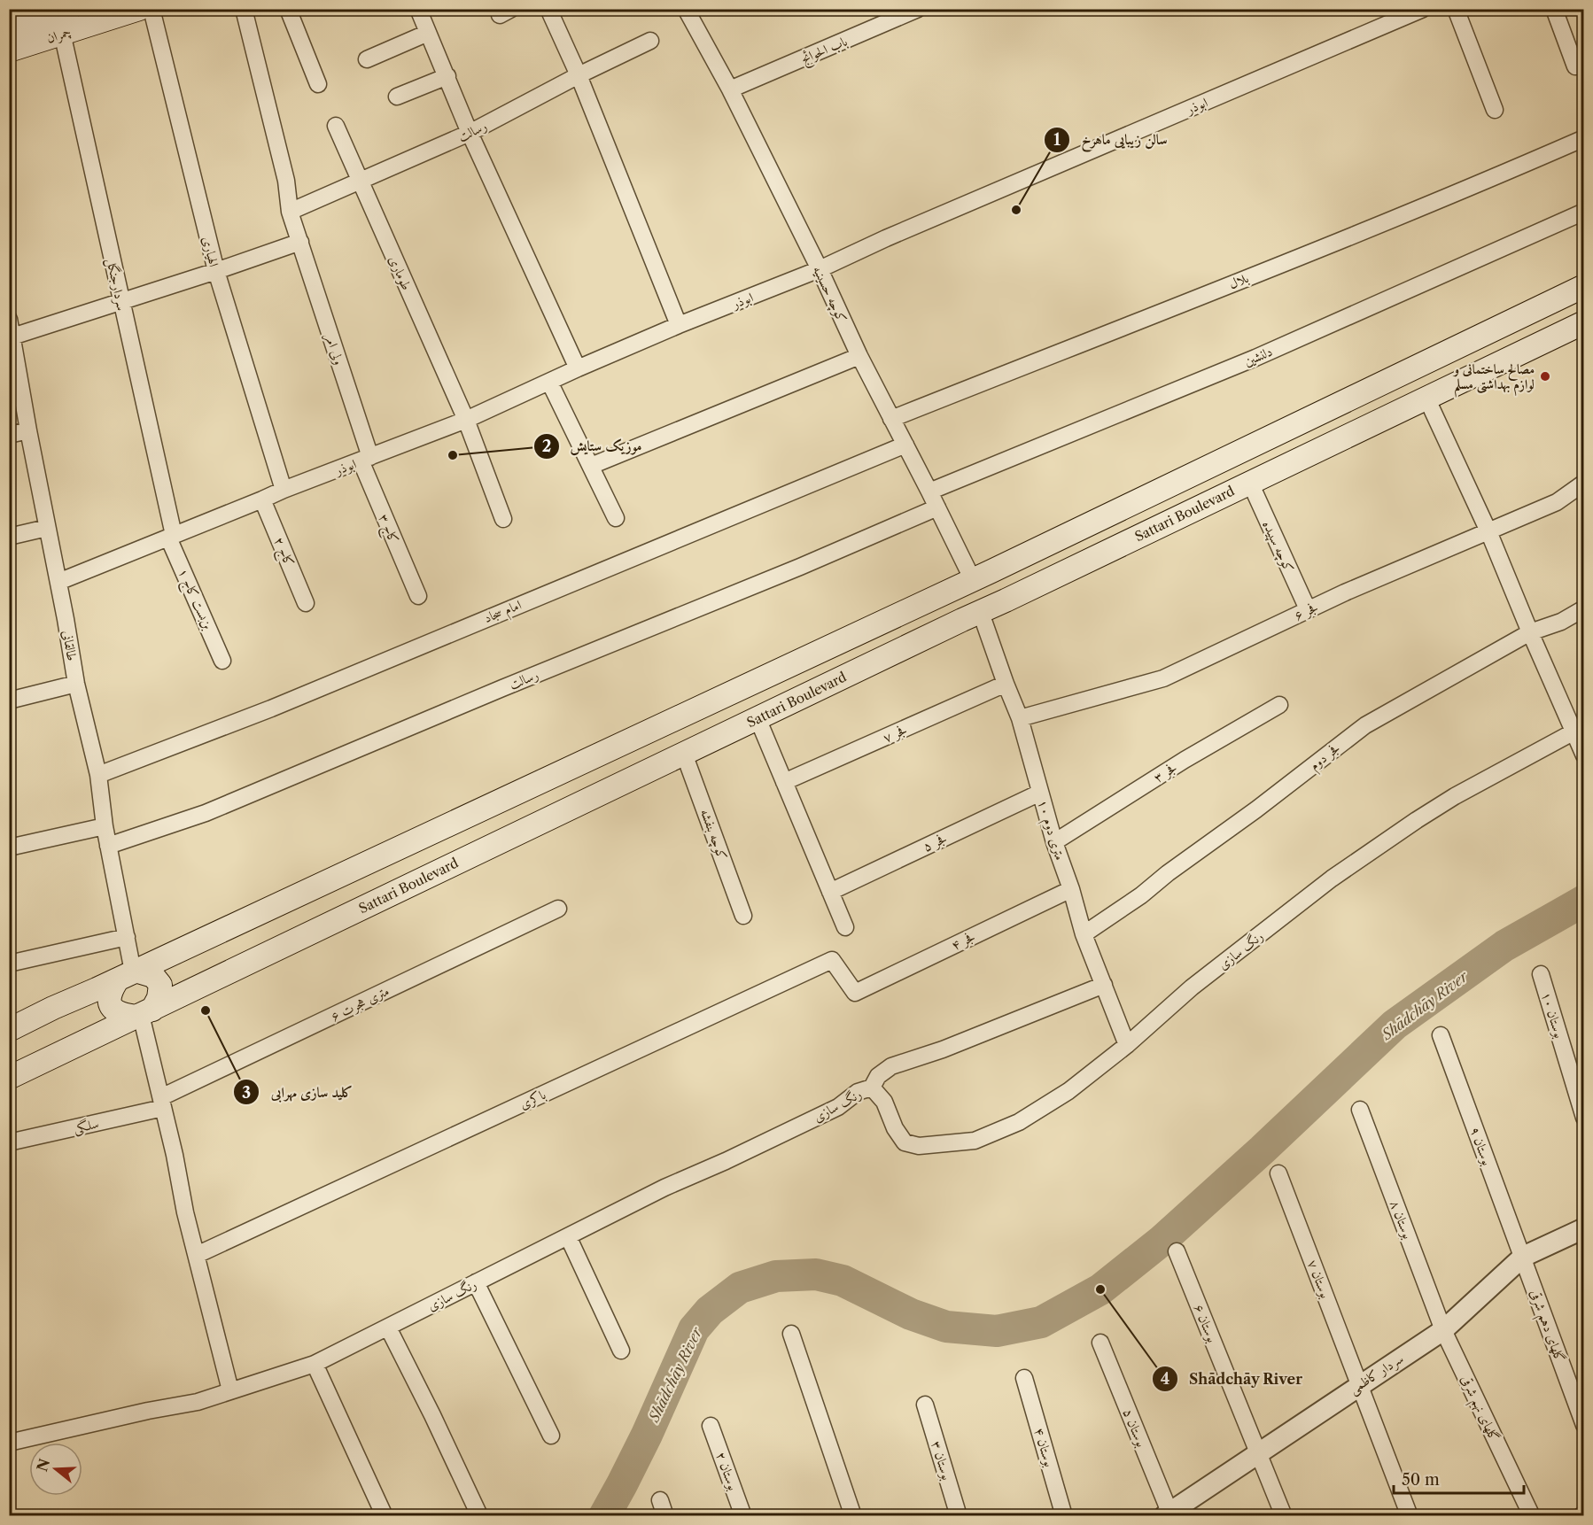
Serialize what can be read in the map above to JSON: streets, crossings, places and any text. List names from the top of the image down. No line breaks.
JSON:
{"streets":{"main road":["چمران","Sattari Boulevard"],"street":["باب الحوائج","ابوذر","رسالت","الهیاری","طوماری","بلال","سردارجنگل","کوچه حسینیه","ولی امر","دلنشین","کاج ۳","کوچه سپیده","کاج ۲","بن‌بست کاج ۱","امام سجاد","فجر ۶","طالقانی","فجر ۷","فجر دوم","فجر ۳","۱۰ متری دوم","کوچه بنفشه","فجر ۵","فجر ۴","رنگ سازی","۶ متری هجرت","بوستان ۱۰","باکری","سلگی","بوستان ۹","بوستان ۸","بوستان ۷","بوستان ۶","گلهای دهم شرقی","سردار کاظمی","گلهای نهم شرقی","بوستان ۵","بوستان ۴","بوستان ۳","بوستان ۲"]},"crossings":[["چمران","سردارجنگل"],["باب الحوائج","کوچه حسینیه"],["ابوذر","الهیاری"],["ابوذر","طوماری"],["ابوذر","سردارجنگل"],["ابوذر","کوچه حسینیه"],["ابوذر","ولی امر"],["ابوذر","کاج ۳"],["ابوذر","کاج ۲"],["ابوذر","بن‌بست کاج ۱"],["ابوذر","طالقانی"],["رسالت","طوماری"],["رسالت","کوچه حسینیه"],["رسالت","ولی امر"],["رسالت","طالقانی"],["بلال","کوچه حسینیه"],["سردارجنگل","بن‌بست کاج ۱"],["کوچه حسینیه","دلنشین"],["کوچه حسینیه","امام سجاد"],["ولی امر","کاج ۳"],["Sattari Boulevard","کوچه سپیده"],["Sattari Boulevard","طالقانی"],["Sattari Boulevard","۱۰ متری دوم"],["Sattari Boulevard","کوچه بنفشه"],["کوچه سپیده","فجر ۶"],["امام سجاد","طالقانی"],["فجر ۶","۱۰ متری دوم"],["فجر ۷","۱۰ متری دوم"],["فجر دوم","۱۰ متری دوم"],["فجر ۳","۱۰ متری دوم"],["۱۰ متری دوم","فجر ۵"],["۱۰ متری دوم","فجر ۴"],["۱۰ متری دوم","رنگ سازی"],["فجر ۴","باکری"],["۶ متری هجرت","سلگی"],["بوستان ۹","گلهای دهم شرقی"],["بوستان ۹","سردار کاظمی"],["بوستان ۸","سردار کاظمی"],["بوستان ۸","گلهای نهم شرقی"],["بوستان ۷","سردار کاظمی"],["بوستان ۶","سردار کاظمی"],["گلهای دهم شرقی","سردار کاظمی"],["سردار کاظمی","گلهای نهم شرقی"],["سردار کاظمی","بوستان ۵"]],"water":["Shādchāy River"],"places":["سالن زیبایی ماهرخ","مصالح ساختمانی و لوازم بهداشتی مسلم","موزیک ستایش","کلید سازی مهرابی","Shādchāy River"],"scale_bar":"50 m","north":"left"}
